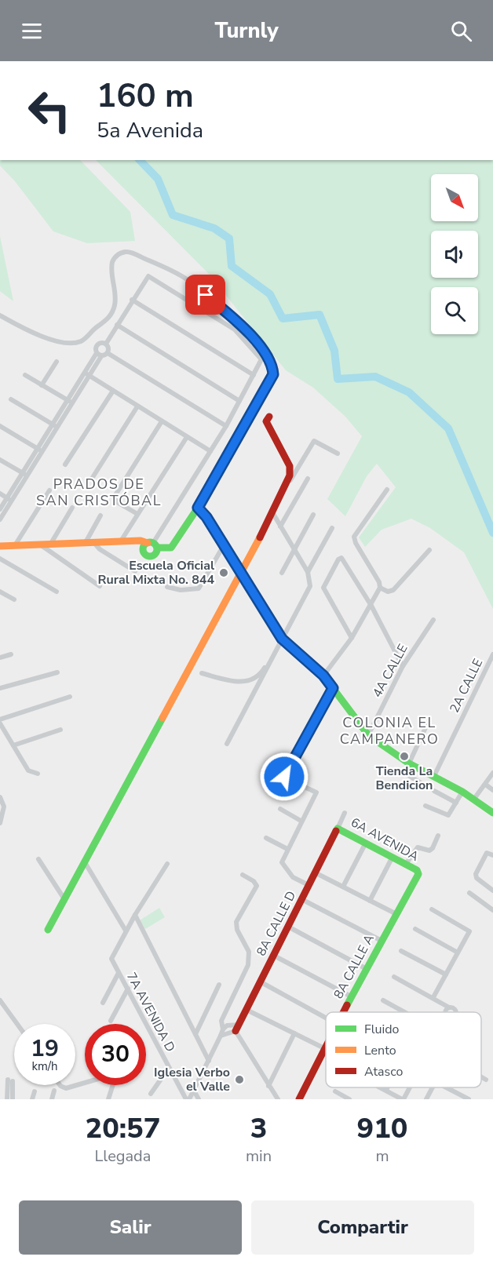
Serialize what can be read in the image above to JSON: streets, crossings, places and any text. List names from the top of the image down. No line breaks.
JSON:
{"streets":{"street":["4A CALLE","2A CALLE","6A AVENIDA","8A CALLE D","8A CALLE A","7A AVENIDA D"]},"crossings":[["6A AVENIDA","8A CALLE D"],["6A AVENIDA","8A CALLE A"]],"districts":["PRADOS DE SAN CRISTÓBAL","COLONIA EL CAMPANERO"],"places":["Escuela Oficial Rural Mixta No. 844","Tienda La Bendicion","Iglesia Verbo el Valle"],"legend":["Fluido","Lento","Atasco"],"north":"bottom right","page":{"header":"Turnly","turn":["160 m","5a Avenida"],"speed":"19 km/h","limit":"30","eta":["20:57","Llegada","3","min","910","m"],"buttons":["Salir","Compartir"]}}
